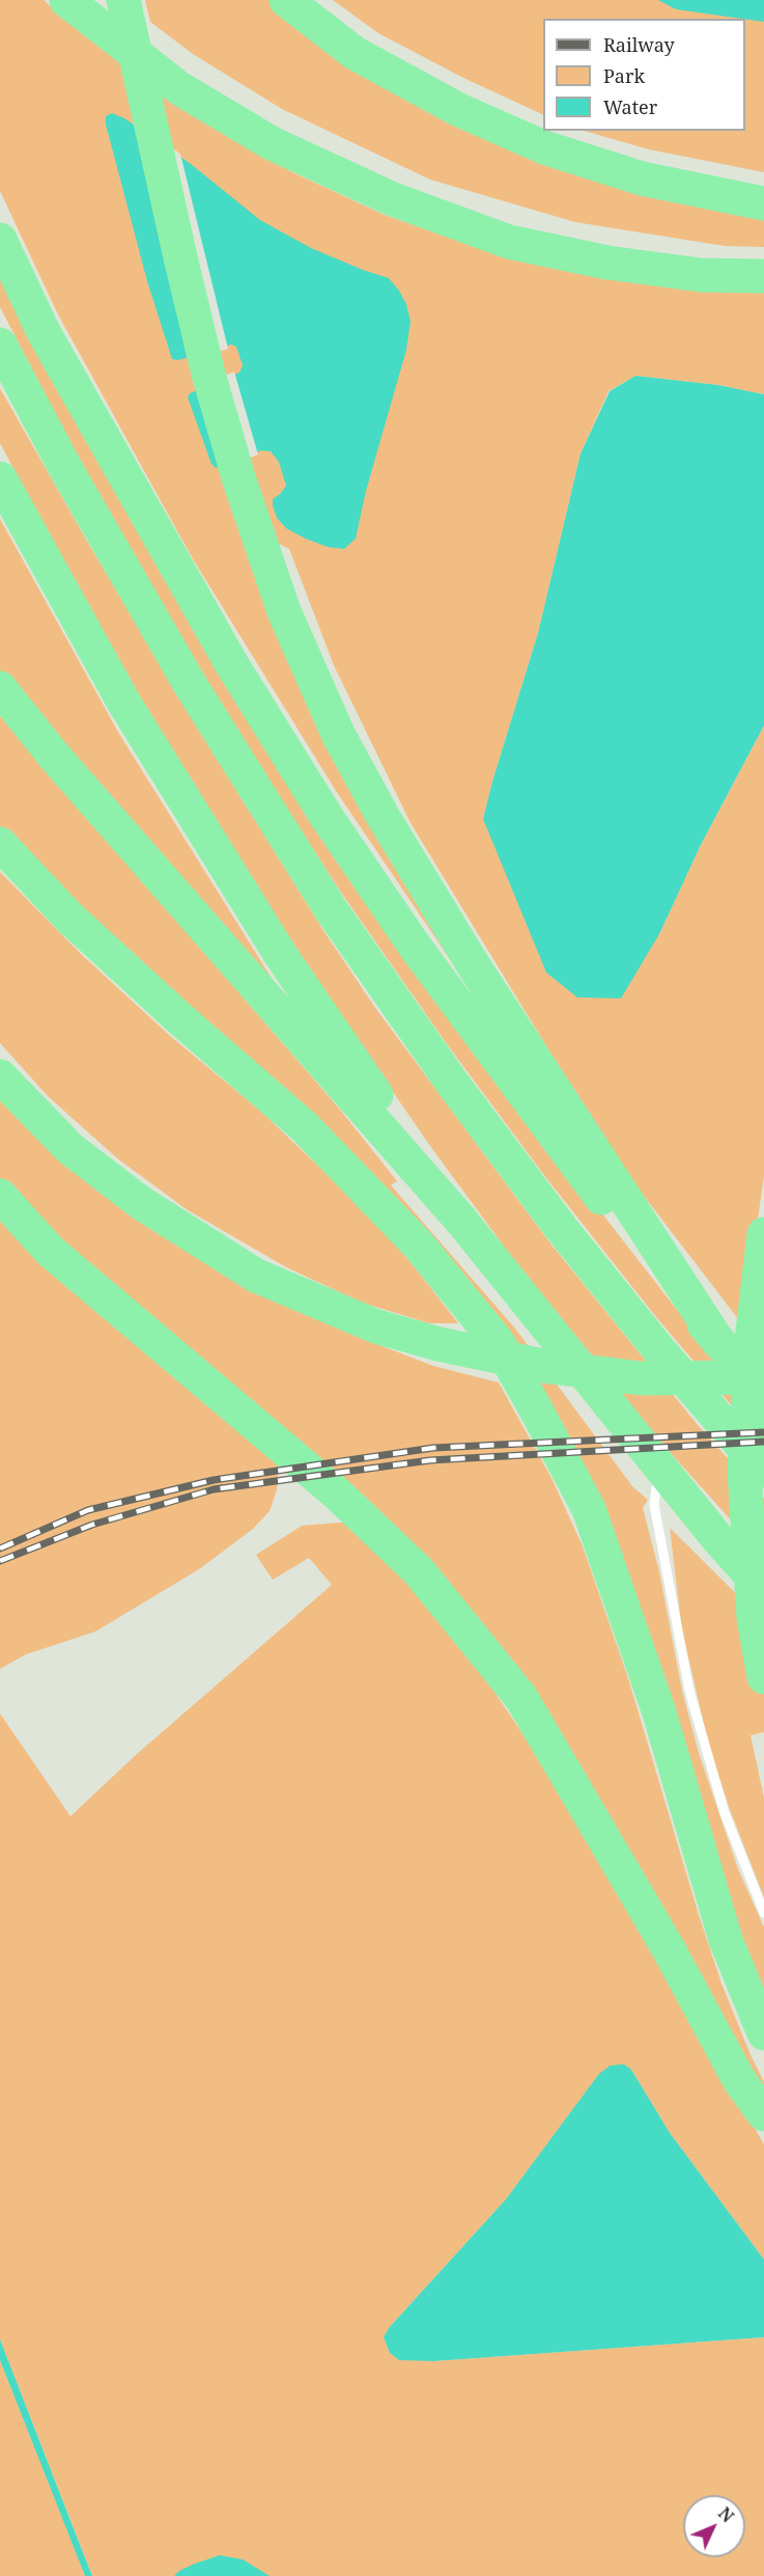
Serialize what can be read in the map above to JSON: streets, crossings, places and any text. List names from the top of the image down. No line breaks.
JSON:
{"legend":["Railway","Park","Water"],"north":"top right"}
